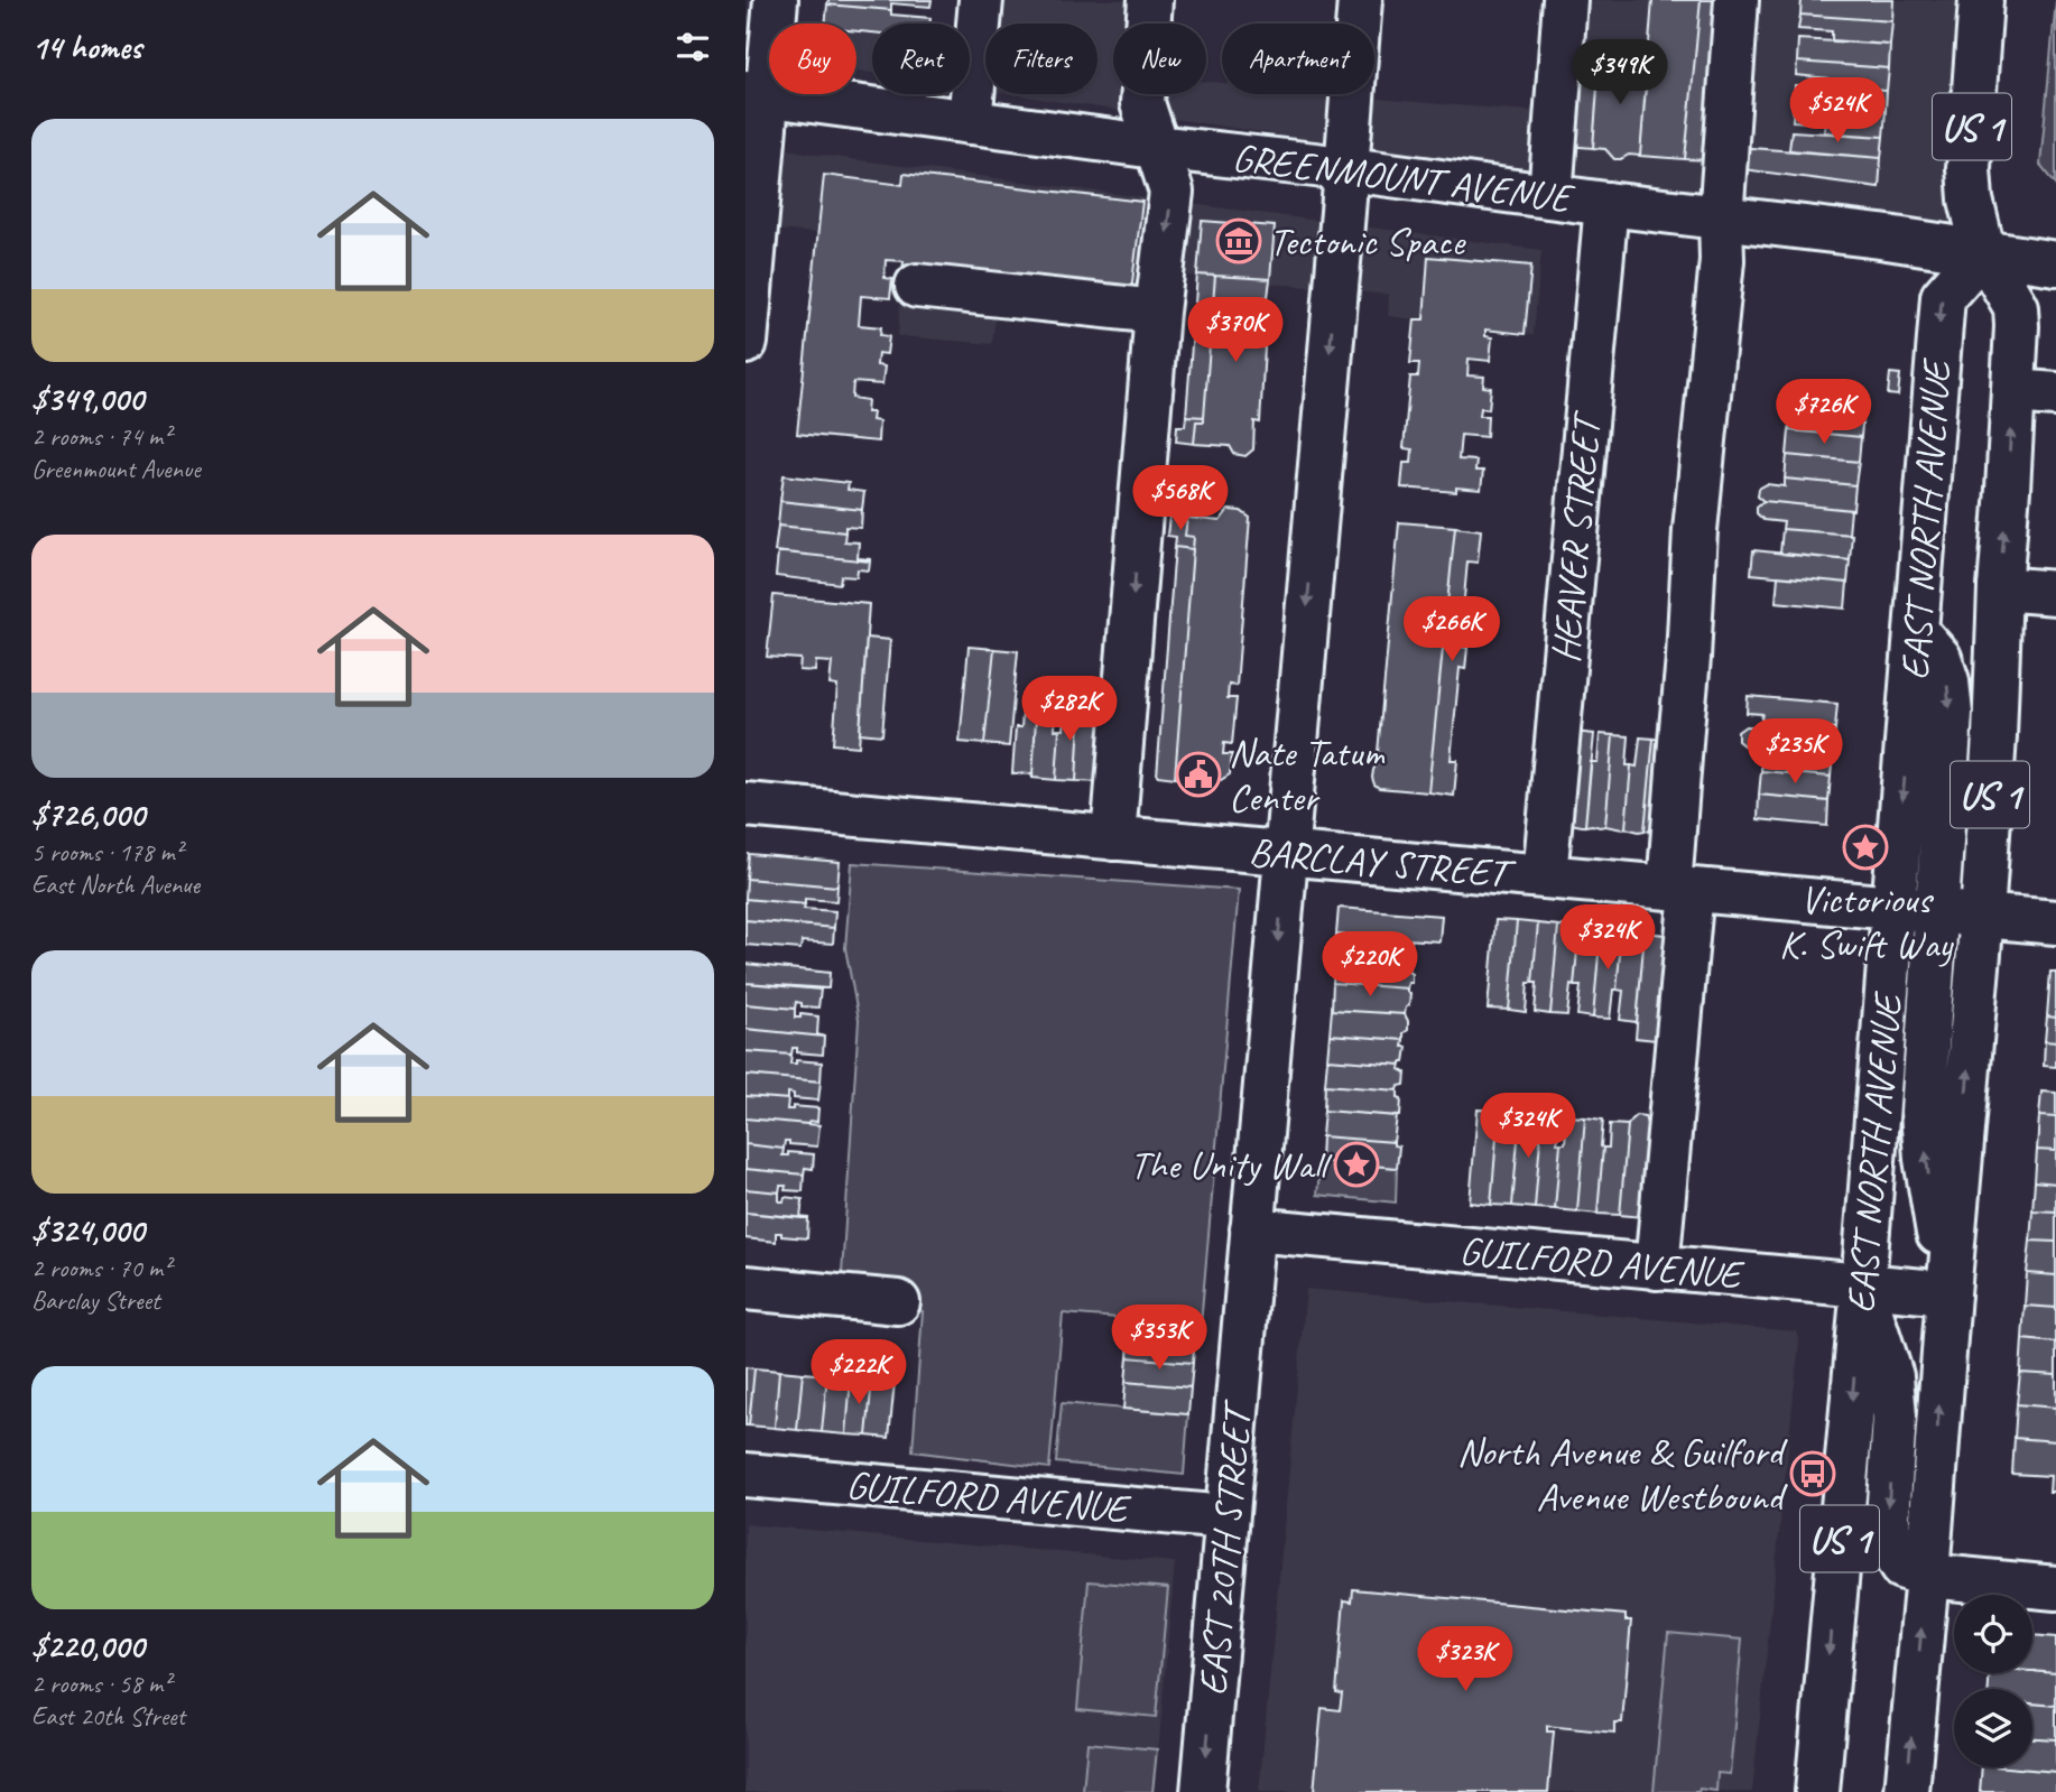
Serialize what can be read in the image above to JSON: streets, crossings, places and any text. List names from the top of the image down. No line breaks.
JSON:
{"streets":{"main road":["US 1","GREENMOUNT AVENUE","EAST NORTH AVENUE","HEAVER STREET","BARCLAY STREET","GUILFORD AVENUE","EAST 20TH STREET"]},"crossings":[["GREENMOUNT AVENUE","EAST NORTH AVENUE"],["GREENMOUNT AVENUE","HEAVER STREET"],["GREENMOUNT AVENUE","EAST 20TH STREET"],["EAST NORTH AVENUE","BARCLAY STREET"],["EAST NORTH AVENUE","GUILFORD AVENUE"],["HEAVER STREET","BARCLAY STREET"],["BARCLAY STREET","EAST 20TH STREET"],["GUILFORD AVENUE","EAST 20TH STREET"]],"places":{"museum":["Tectonic Space"],"public building":["Nate Tatum Center"],"place":["Victorious K. Swift Way","The Unity Wall"],"bus stop":["North Avenue & Guilford Avenue Westbound"]},"page":{"heading":"14 homes","chip":["Buy","Rent","Filters","New","Apartment"],"price":["$349K","$524K","$370K","$726K","$568K","$266K","$282K","$235K","$324K","$220K","$324K","$353K","$222K","$323K"],"list":[{"name":"$349,000","note":"2 rooms · 74 m² · Greenmount Avenue"},{"name":"$726,000","note":"5 rooms · 178 m² · East North Avenue"},{"name":"$324,000","note":"2 rooms · 70 m² · Barclay Street"},{"name":"$220,000","note":"2 rooms · 58 m² · East 20th Street"}]}}
